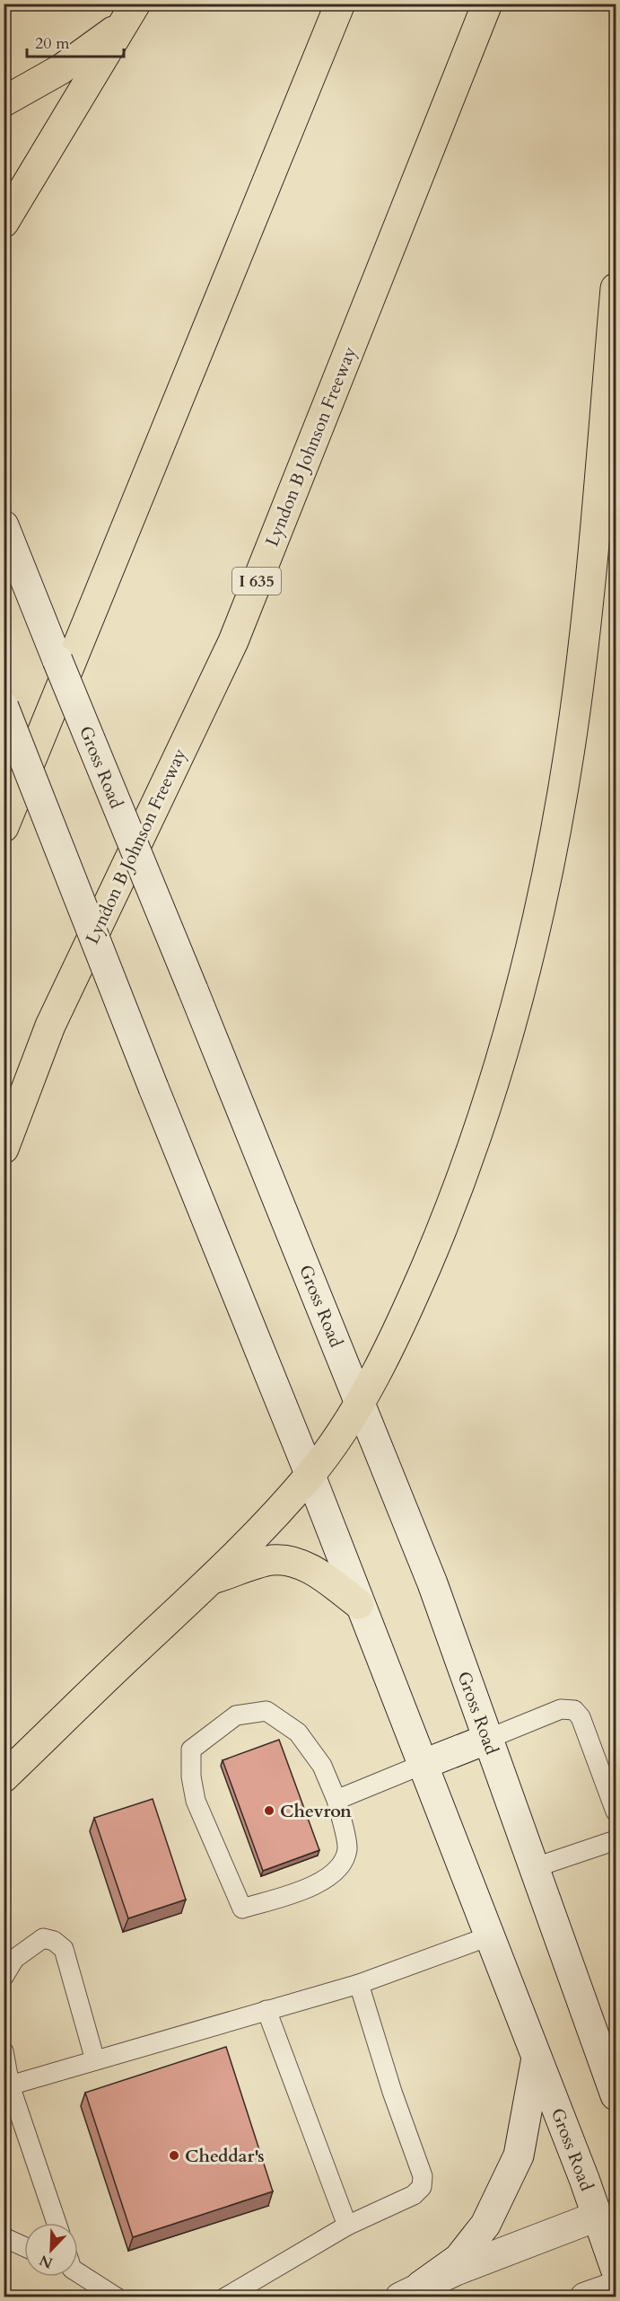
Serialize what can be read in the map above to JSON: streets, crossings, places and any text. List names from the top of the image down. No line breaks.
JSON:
{"streets":{"highway":["Lyndon B Johnson Freeway","I 635"],"main road":["Gross Road"]},"places":["Chevron","Cheddar's"],"scale_bar":"20 m","north":"bottom left"}
